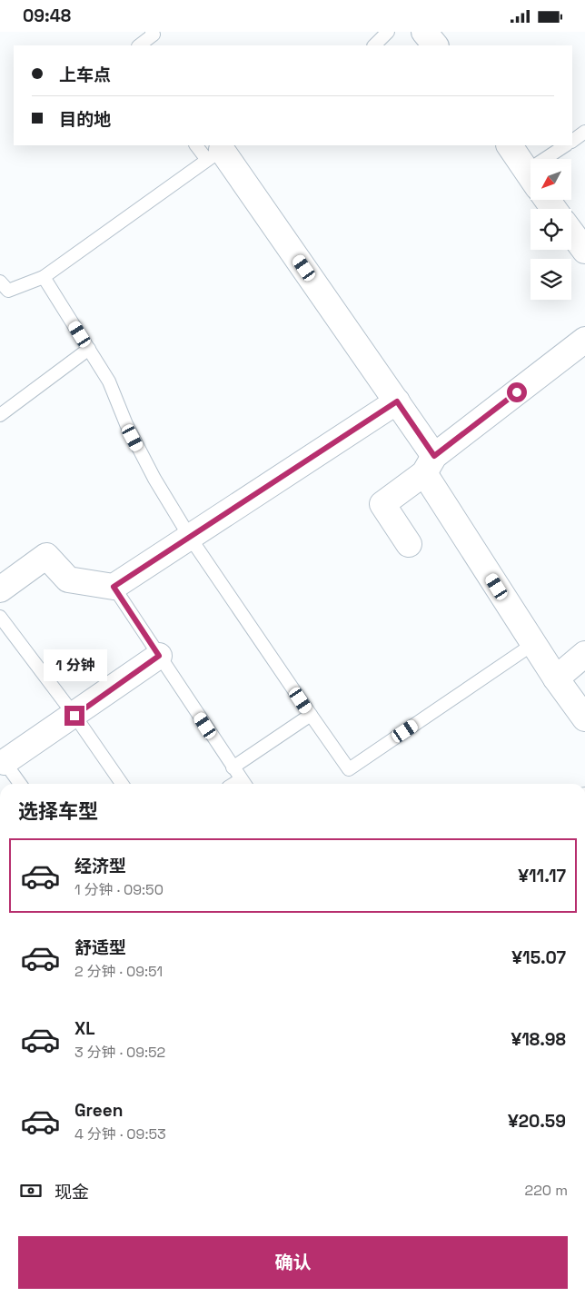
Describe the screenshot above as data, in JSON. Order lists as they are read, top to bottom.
{
  "north": "bottom left",
  "page": {
    "status": "09:48",
    "banner": ["上车点", "目的地"],
    "bubble": "1 分钟",
    "heading": "选择车型",
    "list": [
      {
        "name": "经济型",
        "note": "1 分钟 · 09:50",
        "value": "¥11.17"
      },
      {
        "name": "舒适型",
        "note": "2 分钟 · 09:51",
        "value": "¥15.07"
      },
      {
        "name": "XL",
        "note": "3 分钟 · 09:52",
        "value": "¥18.98"
      },
      {
        "name": "Green",
        "note": "4 分钟 · 09:53",
        "value": "¥20.59"
      }
    ],
    "pay": ["现金", "220 m"],
    "buttons": "确认"
  }
}
